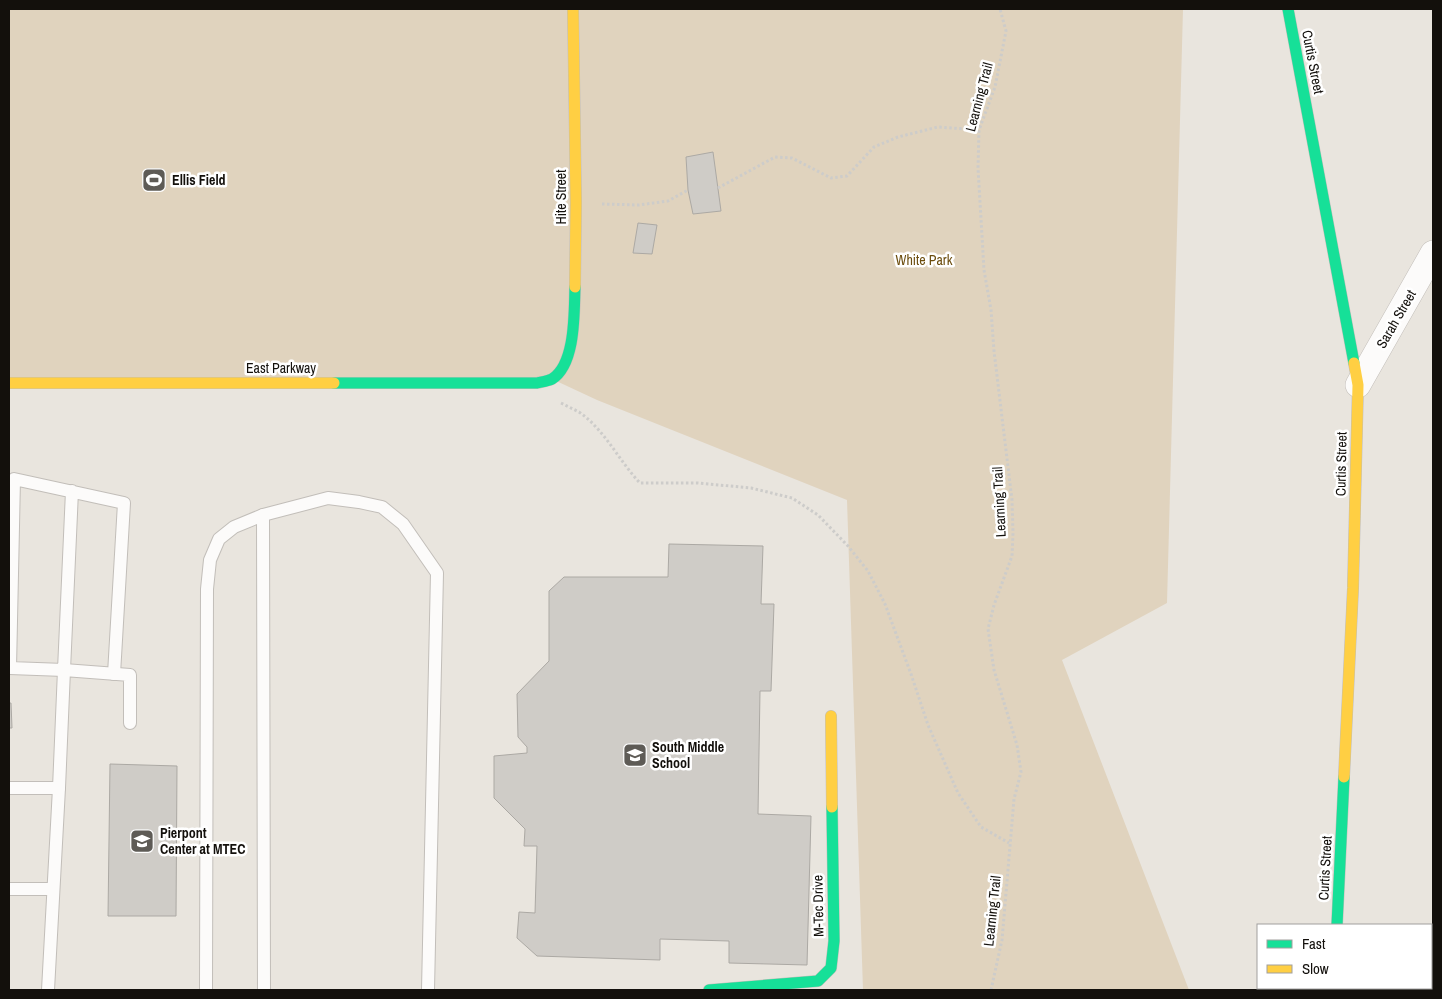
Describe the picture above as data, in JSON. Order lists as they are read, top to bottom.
{
  "streets": {
    "street": [
      "Curtis Street",
      "Hite Street",
      "Sarah Street",
      "East Parkway",
      "M-Tec Drive"
    ],
    "path": ["Learning Trail"]
  },
  "crossings": [
    ["Curtis Street", "Sarah Street"],
    ["Hite Street", "East Parkway"]
  ],
  "parks": ["White Park"],
  "places": {
    "sports": ["Ellis Field"],
    "school or university": ["South Middle School", "Pierpont Center at MTEC"]
  },
  "legend": ["Fast", "Slow"]
}
